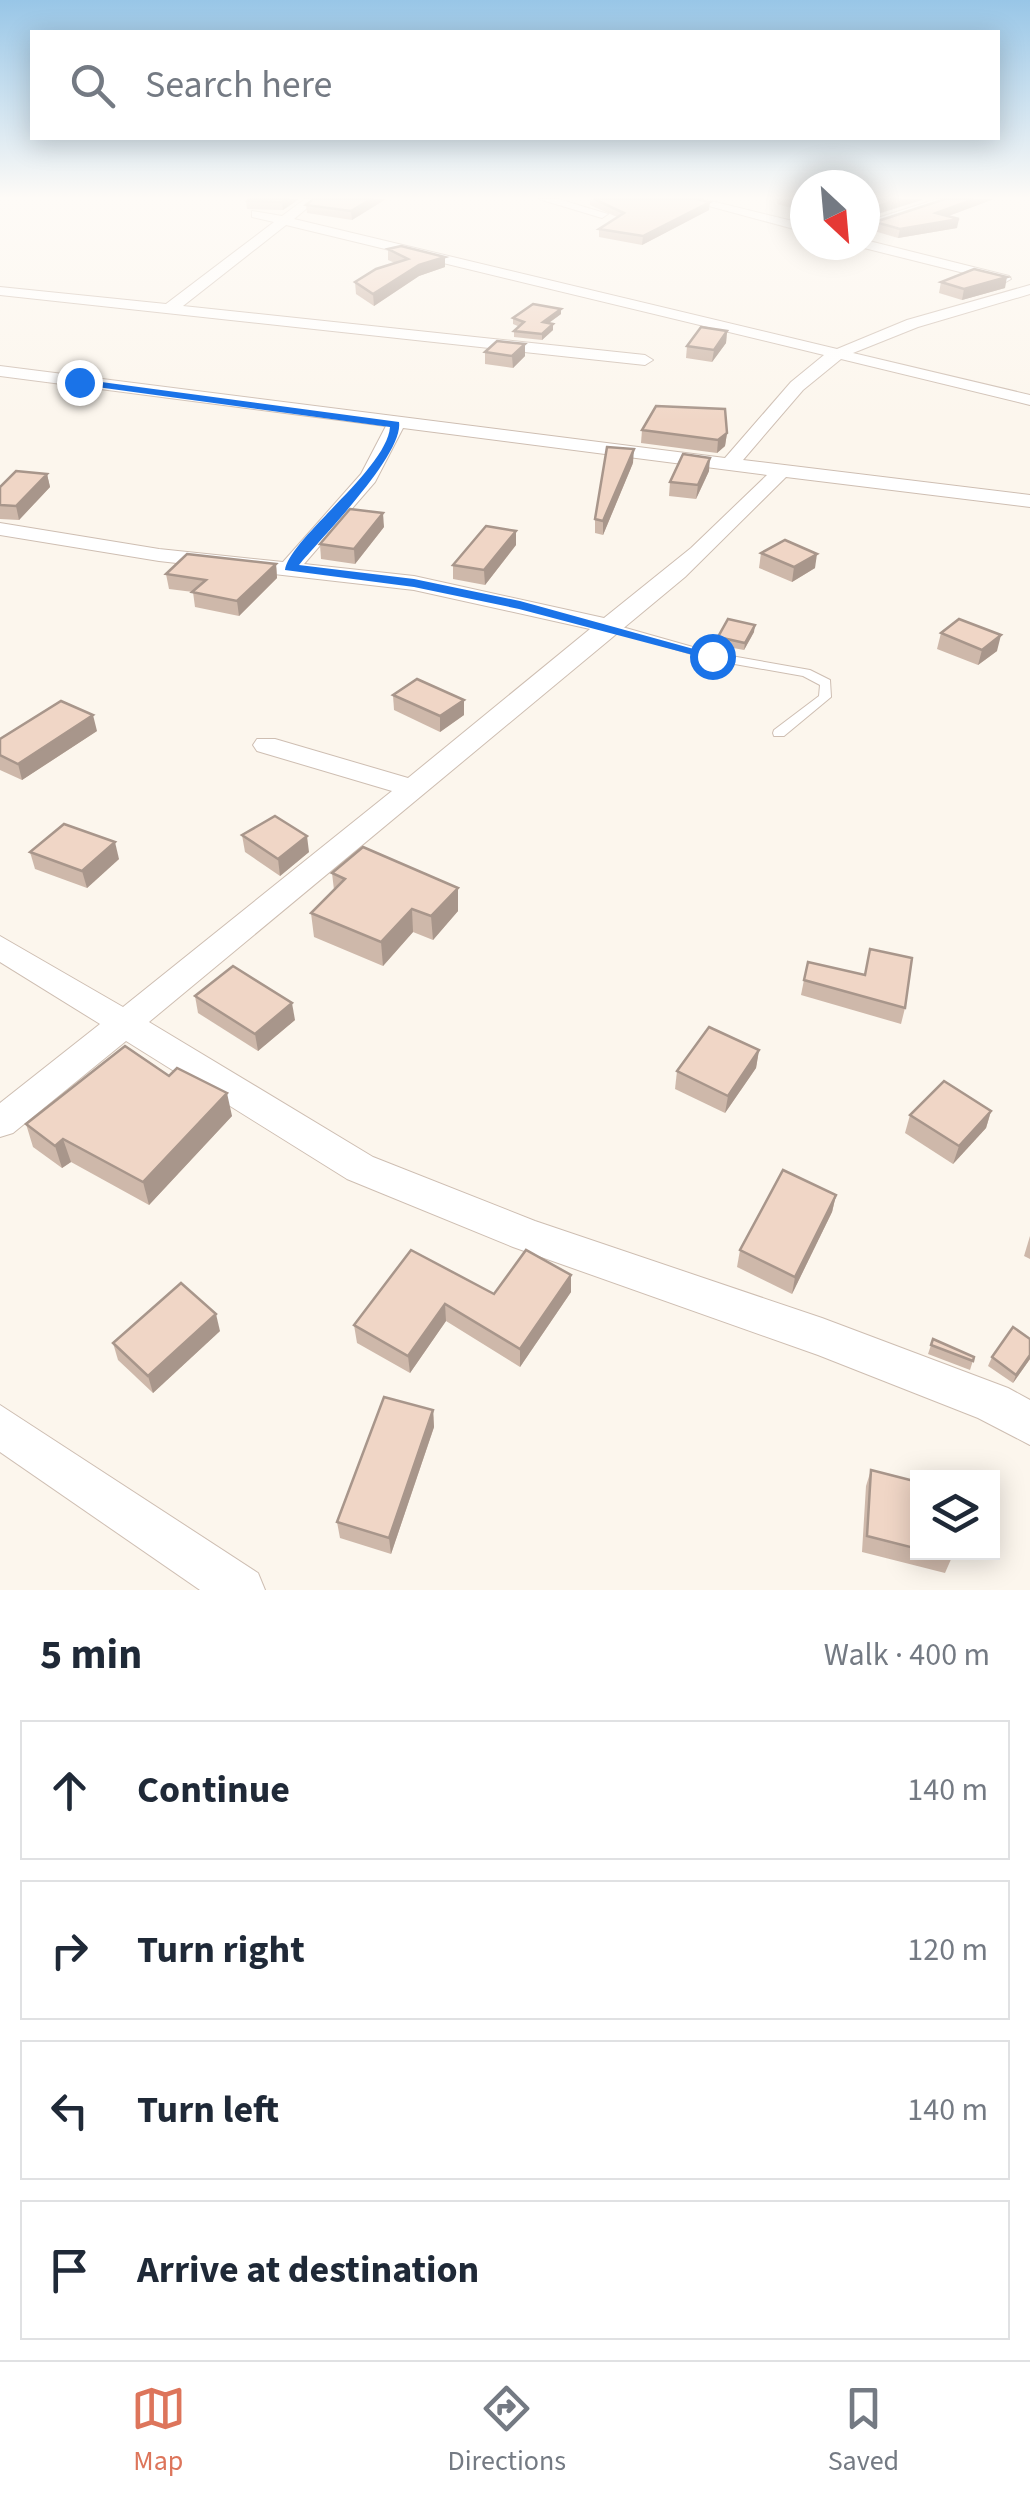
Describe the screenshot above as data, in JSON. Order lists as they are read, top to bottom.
{
  "north": "bottom right",
  "page": {
    "search": "Search here",
    "heading": ["5 min", "Walk · 400 m"],
    "list": [
      ["Continue", "140 m"],
      ["Turn right", "120 m"],
      ["Turn left", "140 m"],
      "Arrive at destination"
    ],
    "nav": ["Map", "Directions", "Saved"]
  }
}
